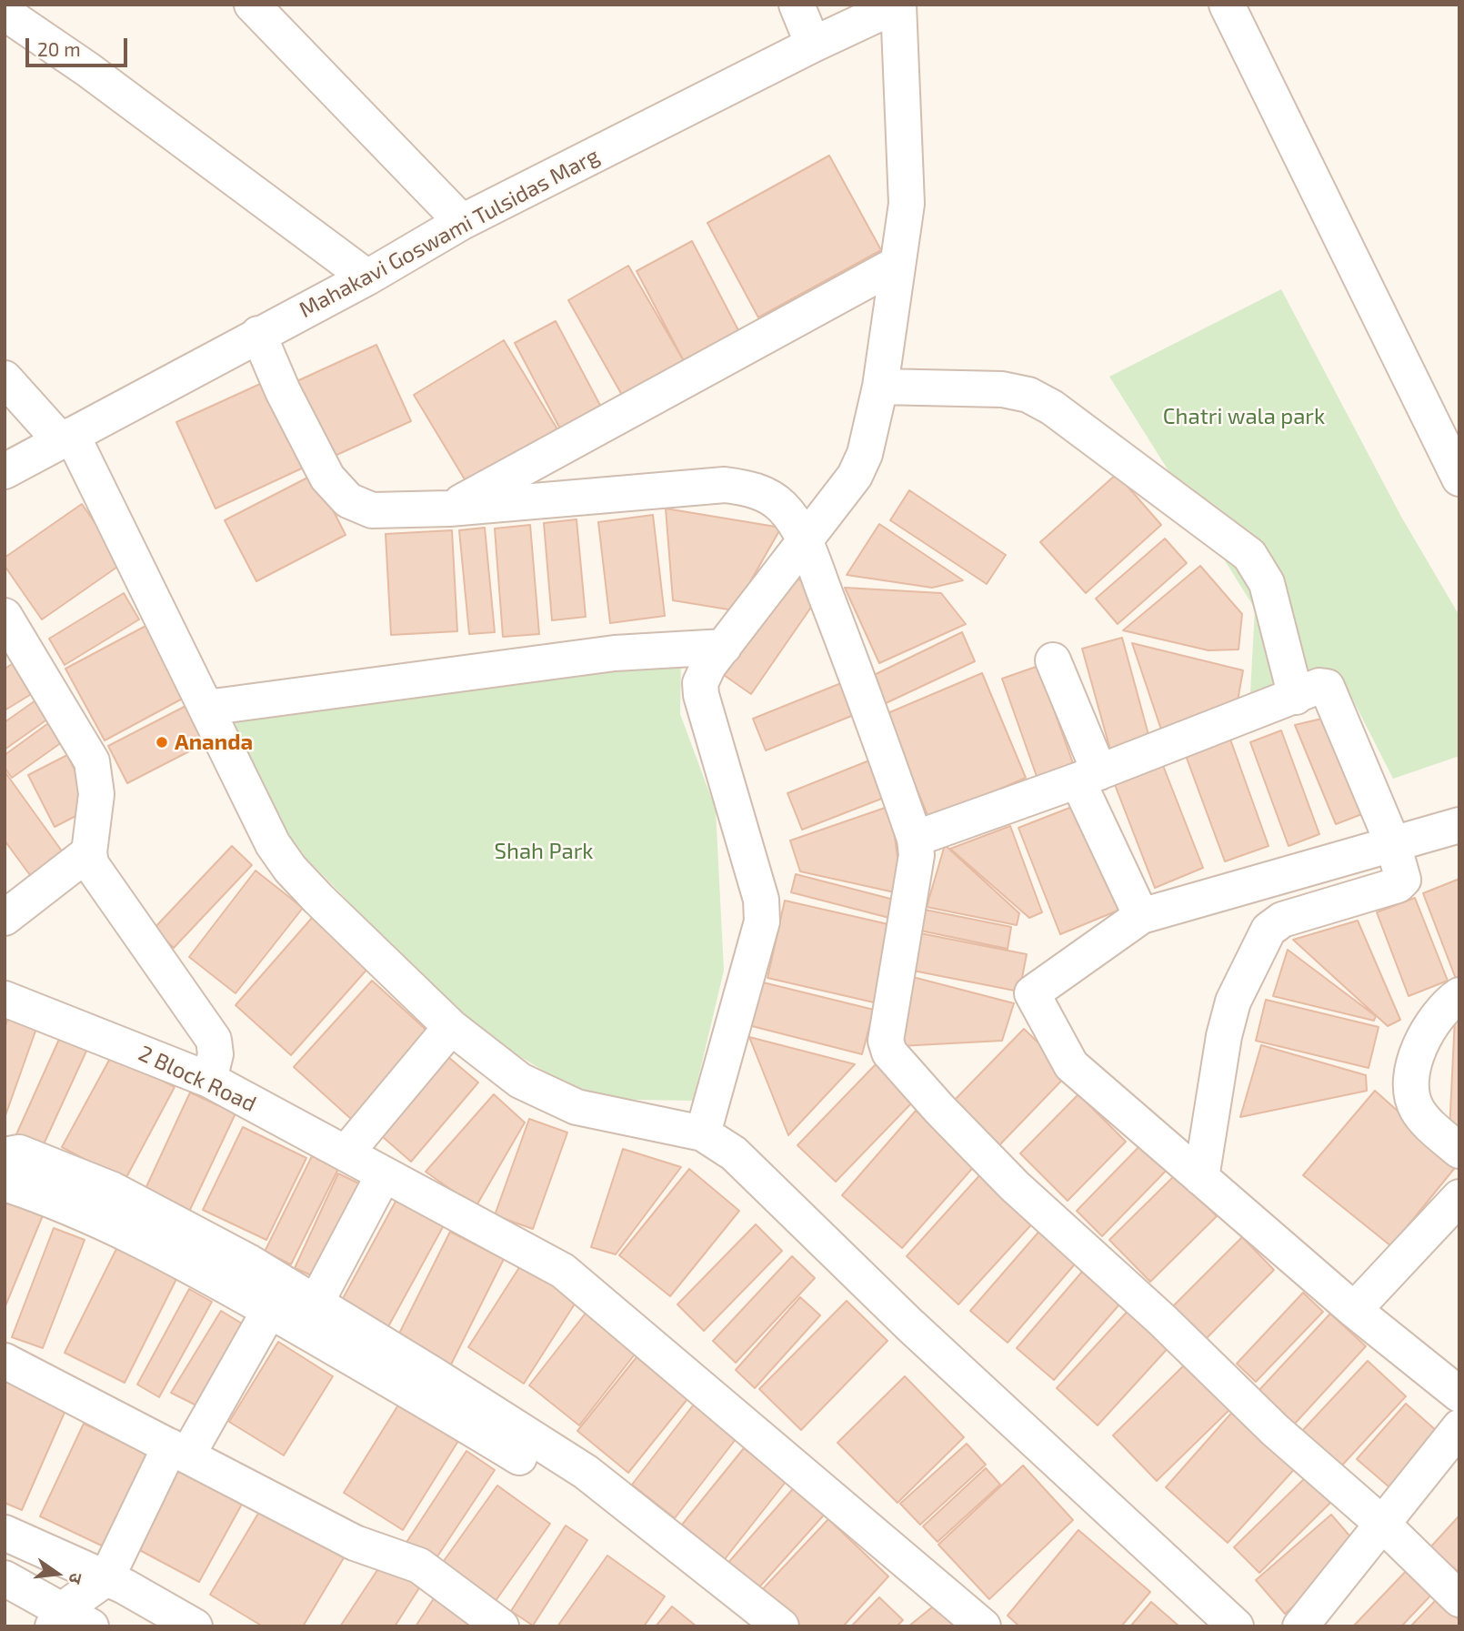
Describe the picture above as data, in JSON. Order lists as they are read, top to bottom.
{
  "streets": {
    "street": ["Mahakavi Goswami Tulsidas Marg", "2 Block Road"]
  },
  "parks": ["Chatri wala park", "Shah Park"],
  "places": ["Ananda"],
  "scale_bar": "20 m",
  "north": "right"
}
